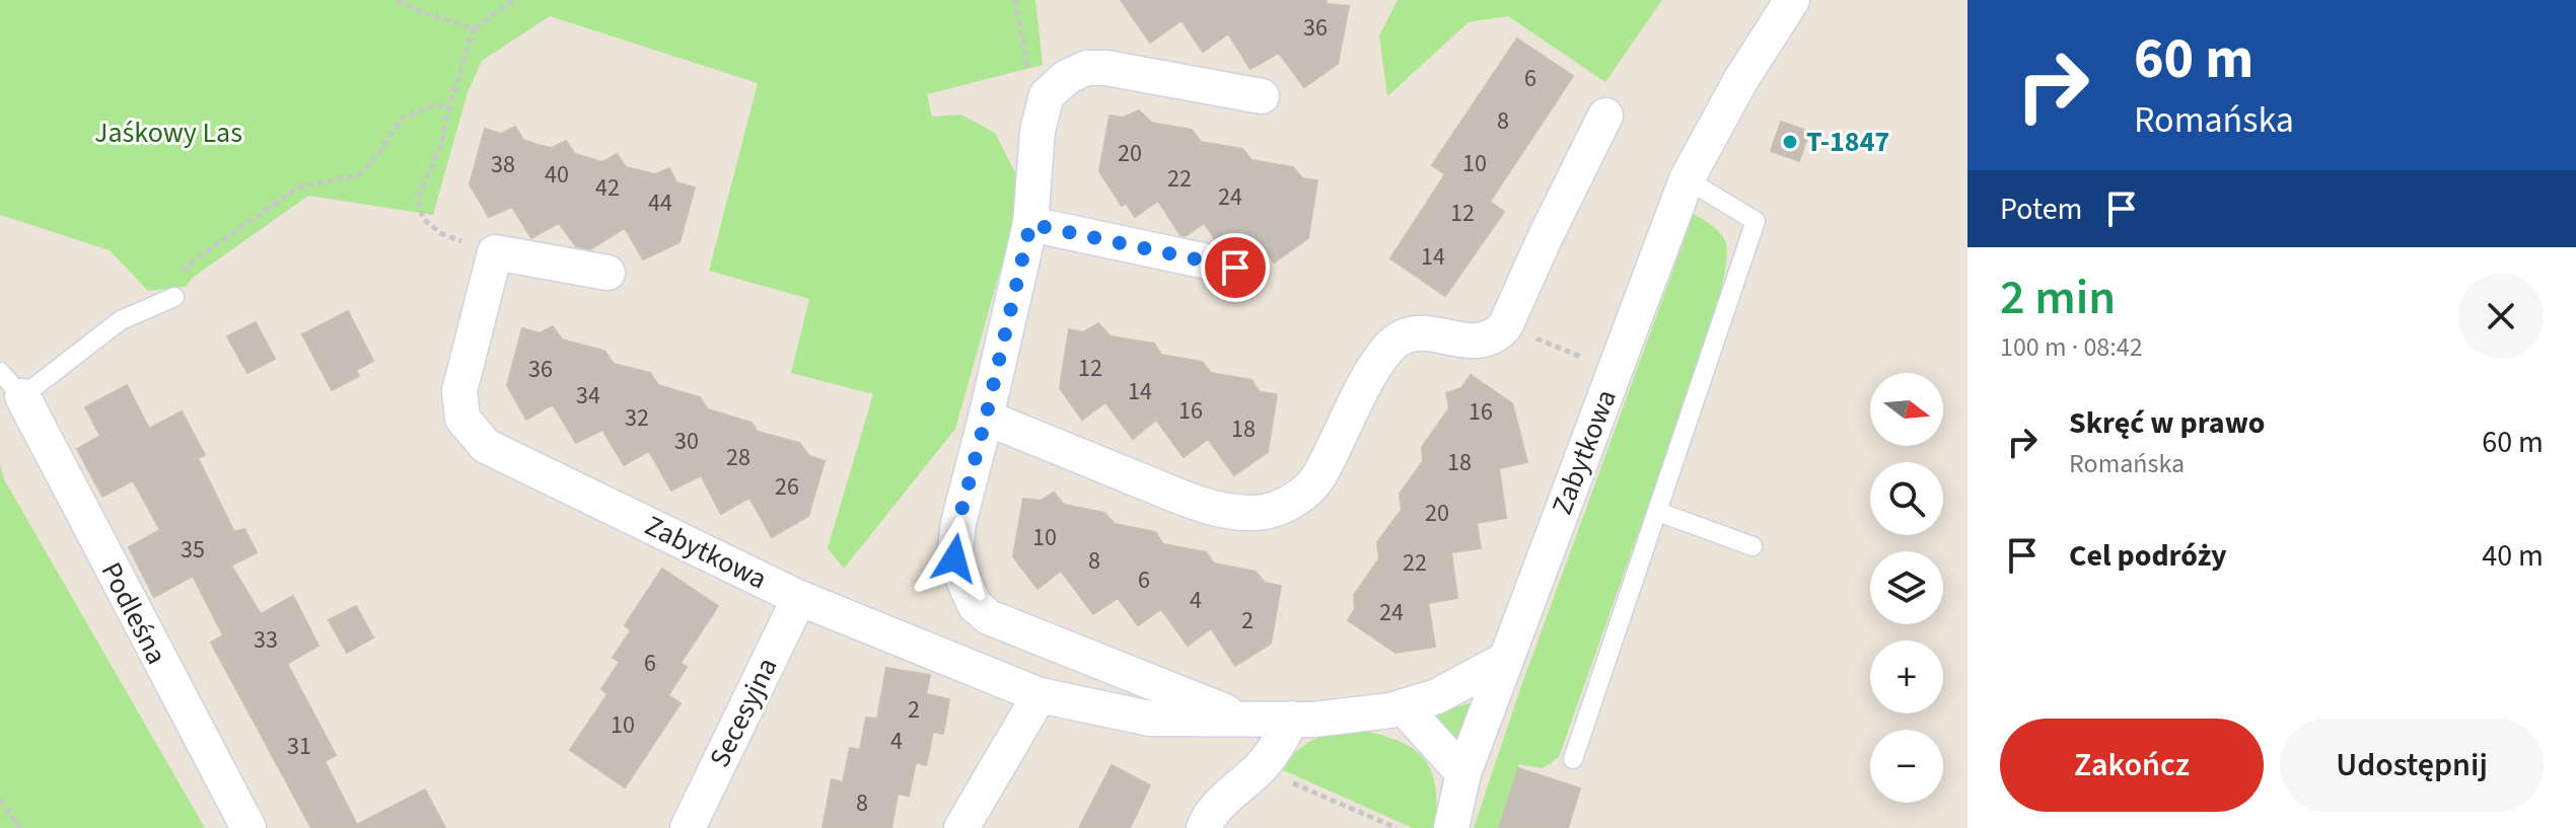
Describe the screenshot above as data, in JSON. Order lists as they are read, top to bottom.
{
  "streets": {
    "street": ["Zabytkowa", "Podleśna", "Secesyjna"]
  },
  "crossings": [
    ["Zabytkowa", "Secesyjna"]
  ],
  "parks": ["Jaśkowy Las"],
  "places": ["T-1847"],
  "house_numbers": [
    "36",
    "6",
    "8",
    "20",
    "10",
    "38",
    "40",
    "22",
    "42",
    "24",
    "44",
    "12",
    "14",
    "12",
    "36",
    "14",
    "34",
    "16",
    "16",
    "32",
    "18",
    "30",
    "28",
    "18",
    "26",
    "20",
    "10",
    "35",
    "8",
    "22",
    "6",
    "4",
    "24",
    "2",
    "33",
    "6",
    "2",
    "10",
    "4",
    "31",
    "8"
  ],
  "north": "right",
  "page": {
    "turn": ["60 m", "Romańska"],
    "then": "Potem",
    "heading": ["2 min", "100 m · 08:42"],
    "map_buttons": ["+", "−"],
    "list": [
      {
        "name": "Skręć w prawo",
        "note": "Romańska",
        "value": "60 m"
      },
      {
        "name": "Cel podróży",
        "value": "40 m"
      }
    ],
    "buttons": ["Zakończ", "Udostępnij"]
  }
}
